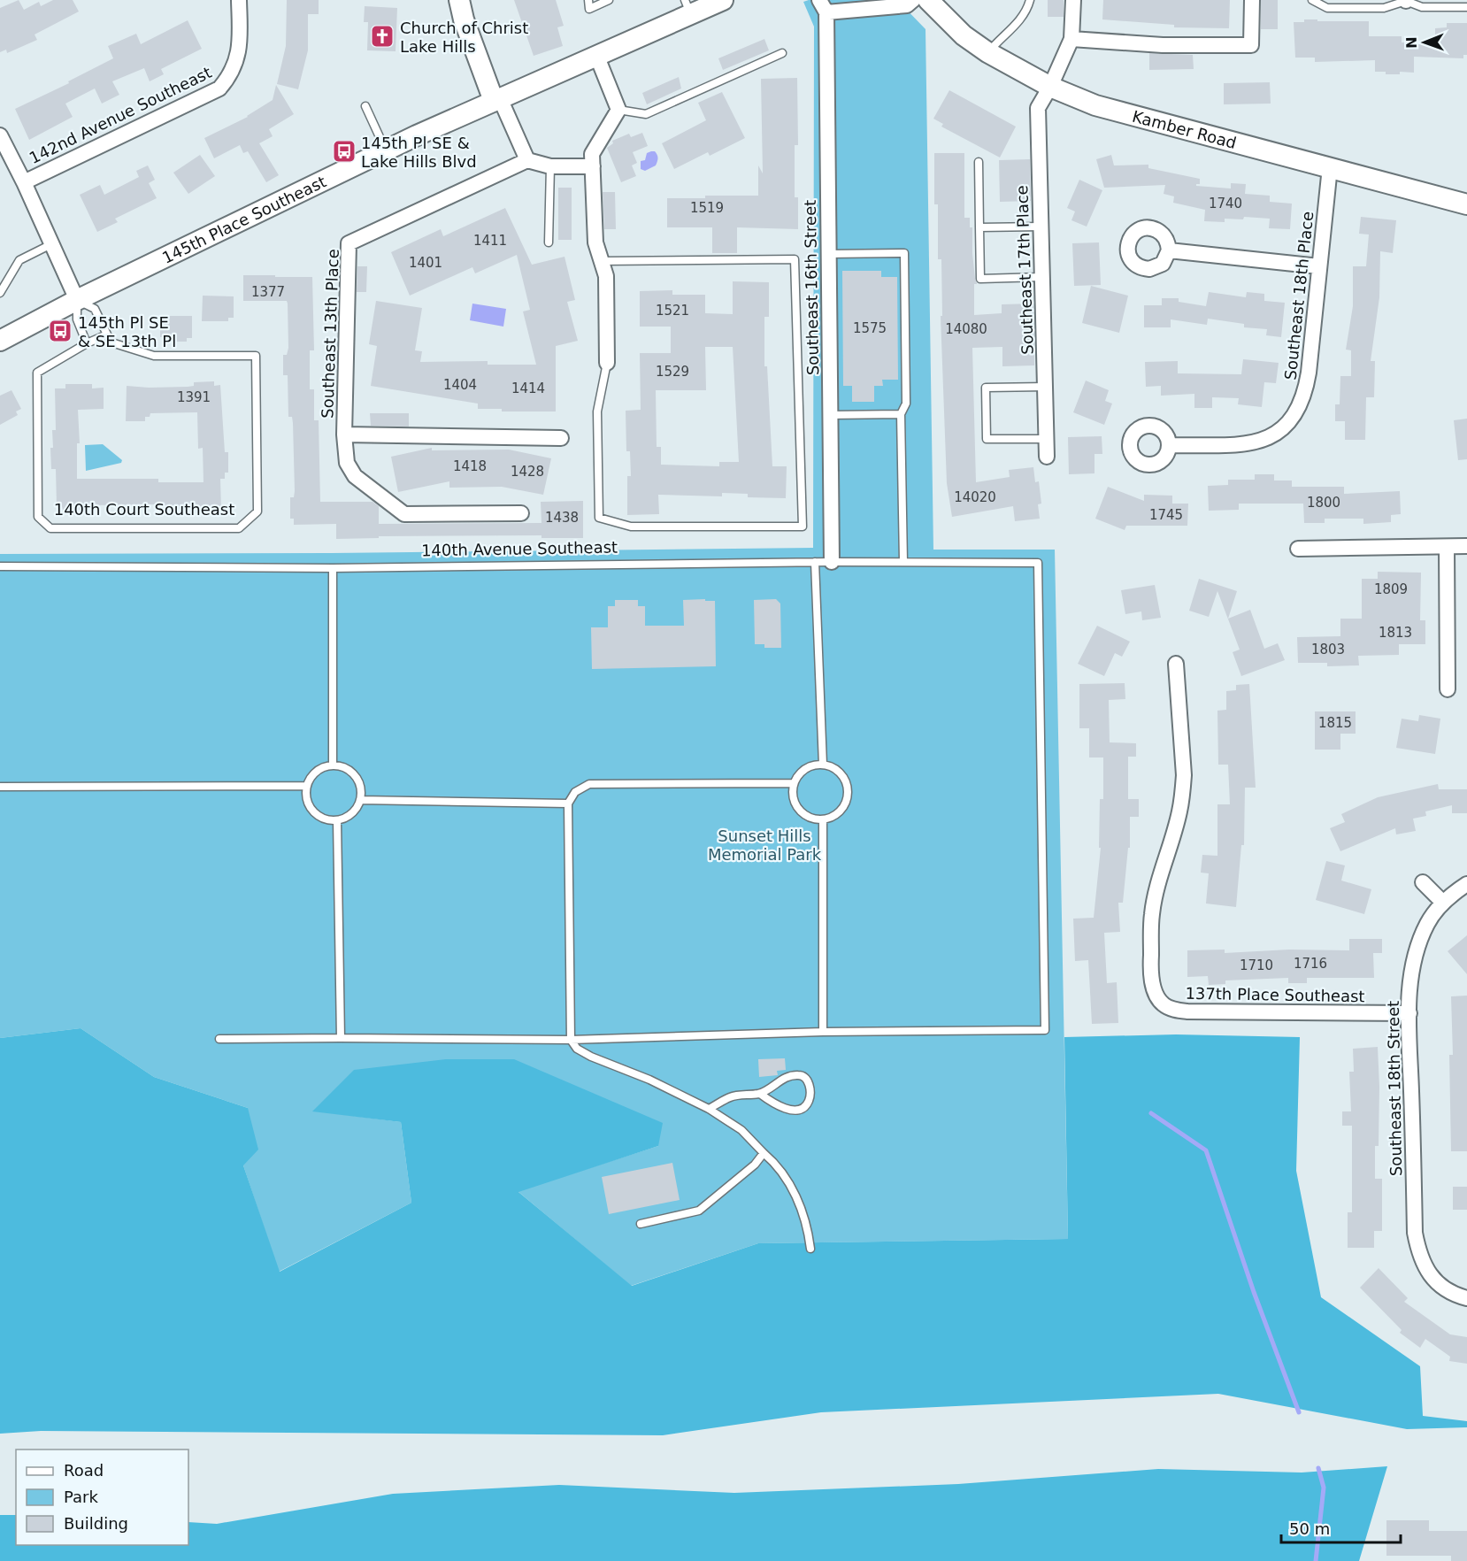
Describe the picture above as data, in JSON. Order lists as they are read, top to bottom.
{
  "streets": {
    "street": [
      "142nd Avenue Southeast",
      "Kamber Road",
      "145th Place Southeast",
      "Southeast 17th Place",
      "Southeast 16th Street",
      "Southeast 18th Place",
      "Southeast 13th Place",
      "137th Place Southeast",
      "Southeast 18th Street"
    ],
    "lane": ["140th Court Southeast", "140th Avenue Southeast"]
  },
  "crossings": [
    ["Kamber Road", "Southeast 17th Place"],
    ["Kamber Road", "Southeast 18th Place"],
    ["Southeast 16th Street", "140th Avenue Southeast"],
    ["137th Place Southeast", "Southeast 18th Street"]
  ],
  "parks": ["Sunset Hills Memorial Park"],
  "places": {
    "church": ["Church of Christ Lake Hills"],
    "bus stop": ["145th Pl SE & Lake Hills Blvd", "145th Pl SE & SE 13th Pl"]
  },
  "house_numbers": [
    "1740",
    "1519",
    "1411",
    "1401",
    "1377",
    "1521",
    "1575",
    "14080",
    "1529",
    "1404",
    "1414",
    "1391",
    "1418",
    "1428",
    "14020",
    "1800",
    "1745",
    "1438",
    "1809",
    "1813",
    "1803",
    "1815",
    "1716",
    "1710"
  ],
  "legend": ["Road", "Park", "Building"],
  "scale_bar": "50 m",
  "north": "left"
}
